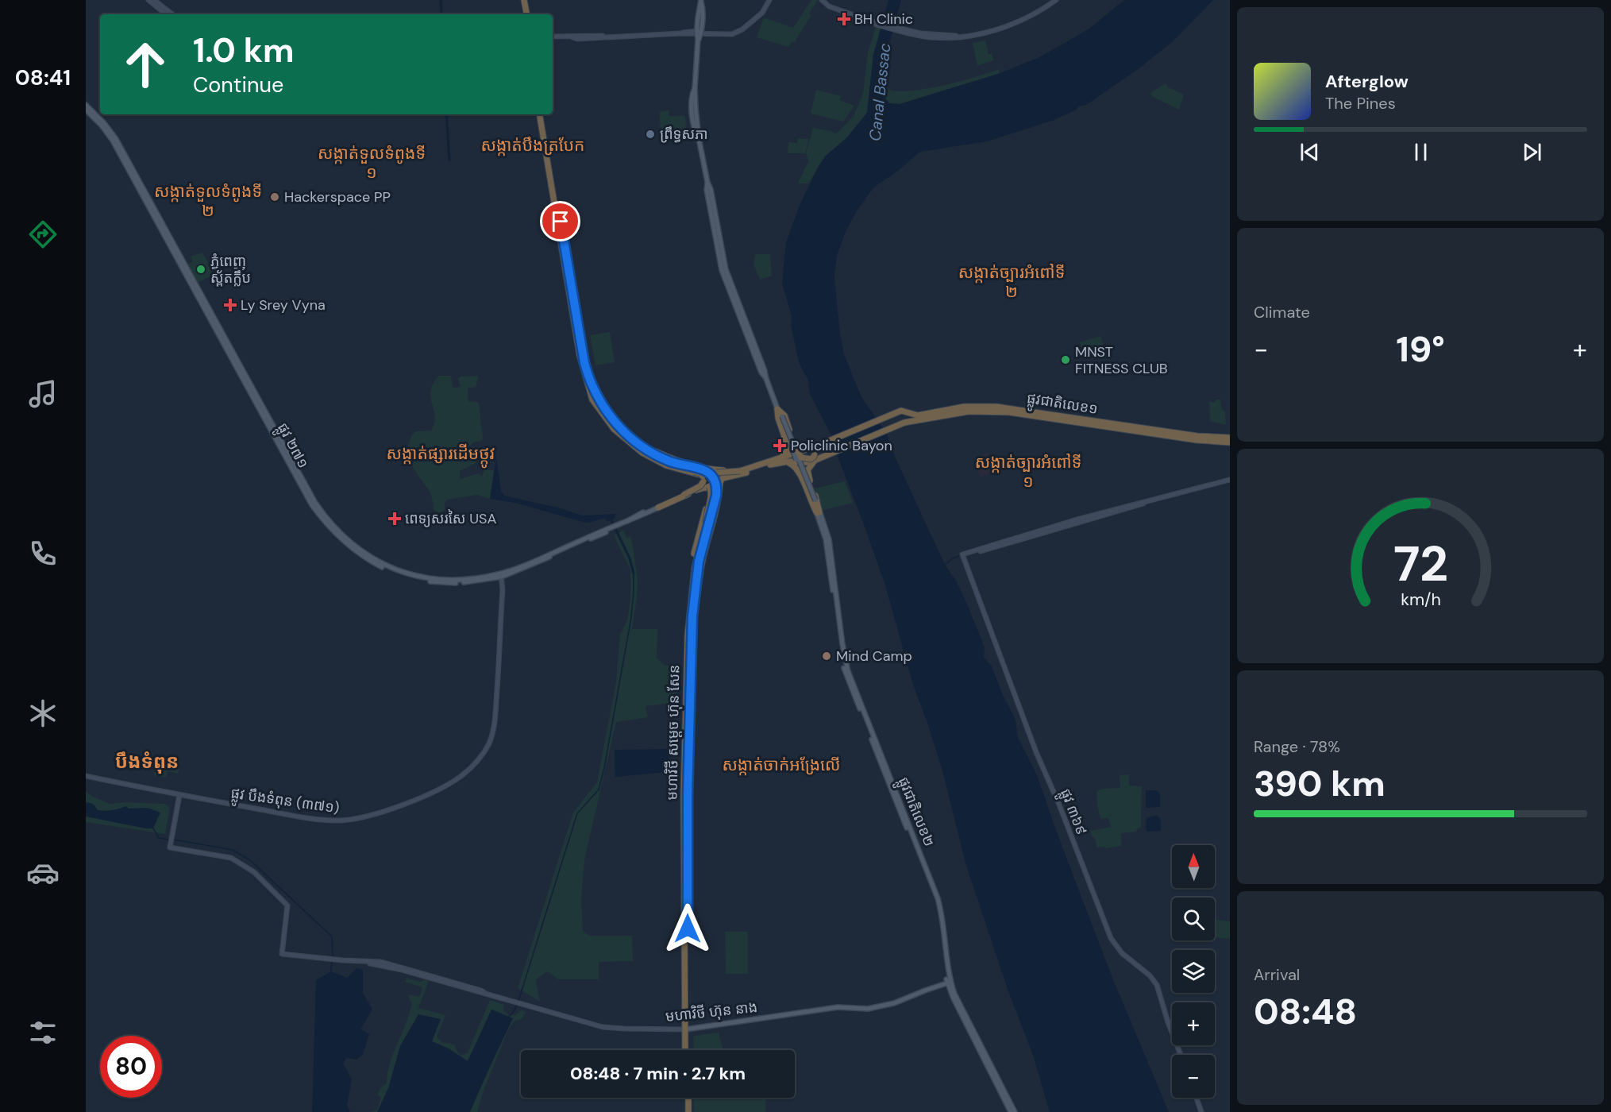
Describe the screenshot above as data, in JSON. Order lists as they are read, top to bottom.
{
  "streets": {
    "highway": ["ផ្លូវជាតិលេខ១", "មហាវិថី សម្តេច ហ៊ុន សែន"],
    "main road": [
      "ផ្លូវ ២៧១",
      "ផ្លូវ បឹងទំពុន (៣៧១)",
      "ផ្លូវជាតិលេខ២",
      "ផ្លូវ ៣៦៩",
      "មហាវិថី ហ៊ុន នាង"
    ]
  },
  "crossings": [
    ["ផ្លូវ ២៧១", "ផ្លូវ បឹងទំពុន (៣៧១)"],
    ["មហាវិថី សម្តេច ហ៊ុន សែន", "មហាវិថី ហ៊ុន នាង"],
    ["ផ្លូវ បឹងទំពុន (៣៧១)", "មហាវិថី ហ៊ុន នាង"],
    ["ផ្លូវជាតិលេខ២", "មហាវិថី ហ៊ុន នាង"]
  ],
  "districts": [
    "សង្កាត់បឹងត្របែក",
    "សង្កាត់ទួលទំពូងទី ១",
    "សង្កាត់ទួលទំពូងទី ២",
    "សង្កាត់ច្បារអំពៅទី ២",
    "សង្កាត់ផ្សារដើមថ្កូវ",
    "សង្កាត់ច្បារអំពៅទី ១",
    "បឹងទំពុន",
    "សង្កាត់ចាក់អង្រែលើ"
  ],
  "water": ["Canal Bassac"],
  "places": {
    "health": [
      "BH Clinic",
      "Ly Srey Vyna",
      "Policlinic Bayon",
      "ពេទ្យសរសៃ USA"
    ],
    "other": [
      "ព្រឹទ្ធសភា",
      "Hackerspace PP",
      "ភ្នំពេញ ស្ព័តក្លឹប",
      "MNST FITNESS CLUB",
      "Mind Camp"
    ]
  },
  "north": "top",
  "page": {
    "tabs": "08:41",
    "turn": ["1.0 km", "Continue"],
    "song": ["Afterglow", "The Pines"],
    "tile": [
      "Climate",
      ["Range · 78%", "390 km"],
      ["Arrival", "08:48"]
    ],
    "heat": ["−", "19°", "+"],
    "map_buttons": ["+", "−"],
    "limit": "80",
    "trip": "08:48 · 7 min · 2.7 km",
    "gauge": ["72", "km/h"]
  }
}
